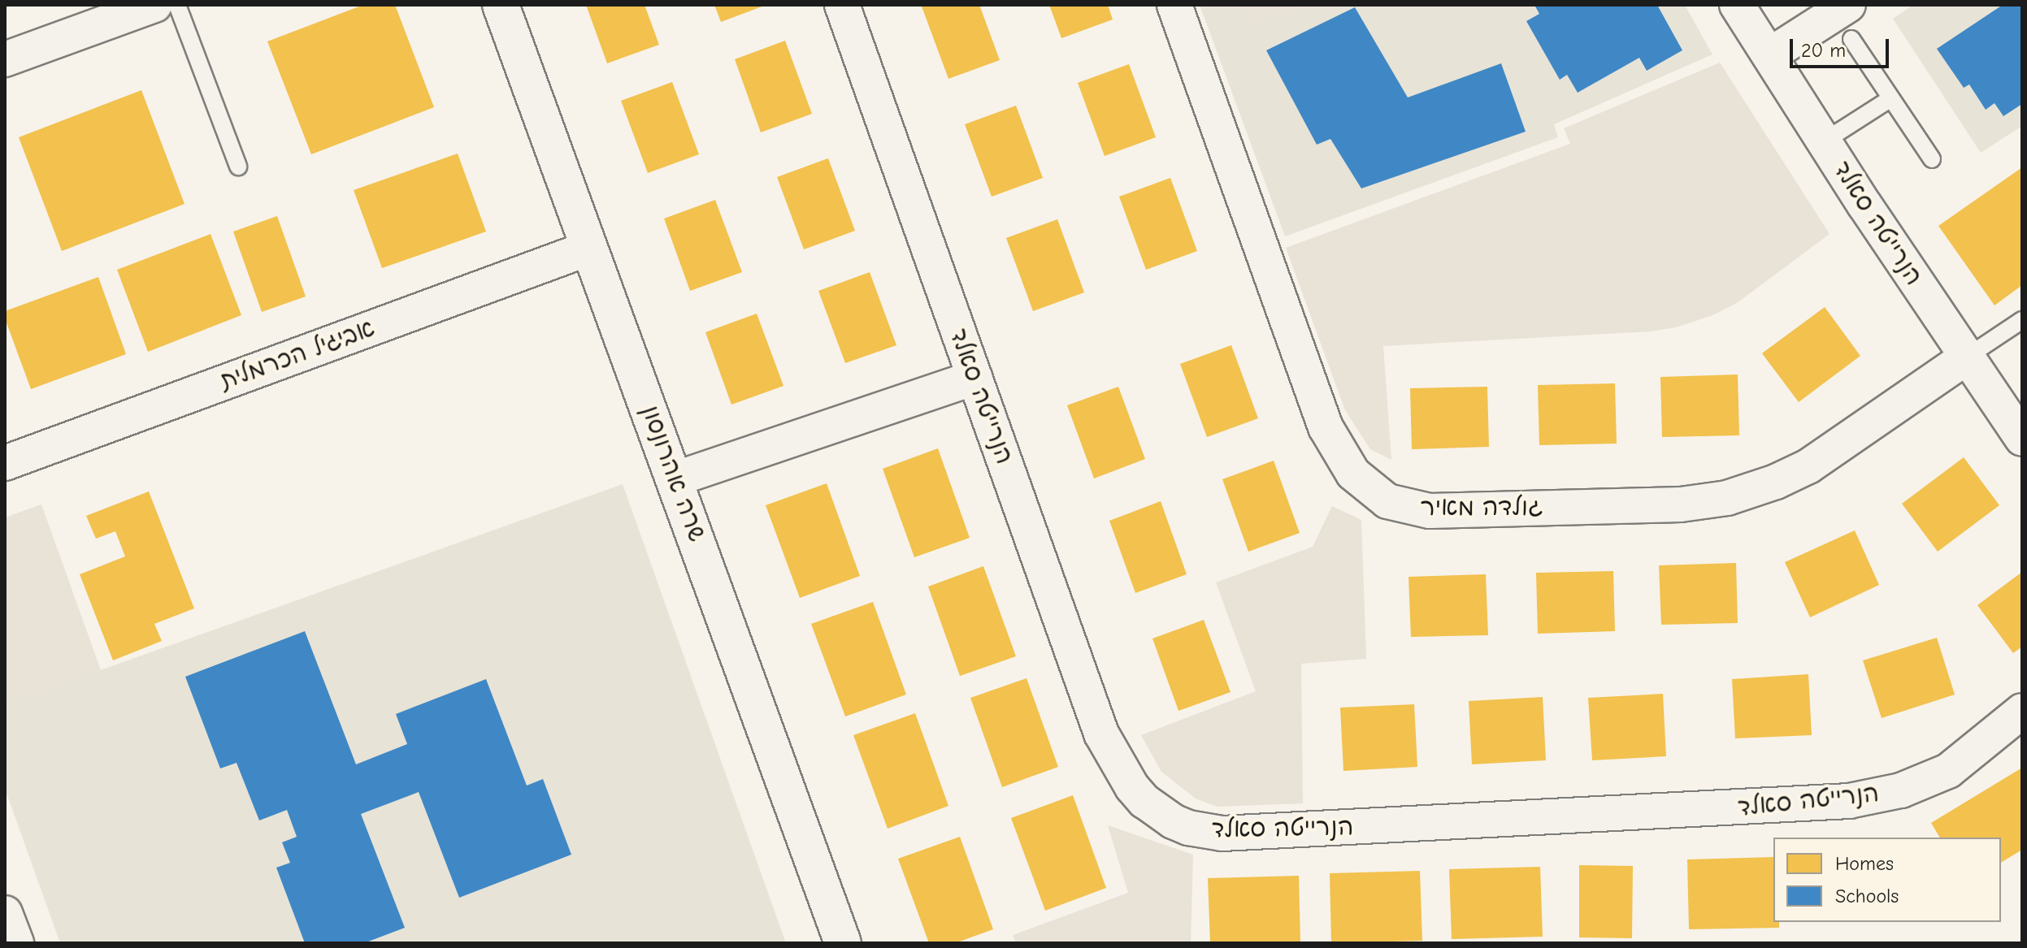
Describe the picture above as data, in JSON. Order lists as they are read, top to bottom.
{
  "streets": {
    "street": [
      "הנרייטה סאלד",
      "אביגיל הכרמלית",
      "שרה אהרונסון",
      "גולדה מאיר"
    ]
  },
  "crossings": [
    ["הנרייטה סאלד", "גולדה מאיר"],
    ["אביגיל הכרמלית", "שרה אהרונסון"]
  ],
  "legend": ["Homes", "Schools"],
  "scale_bar": "20 m"
}
